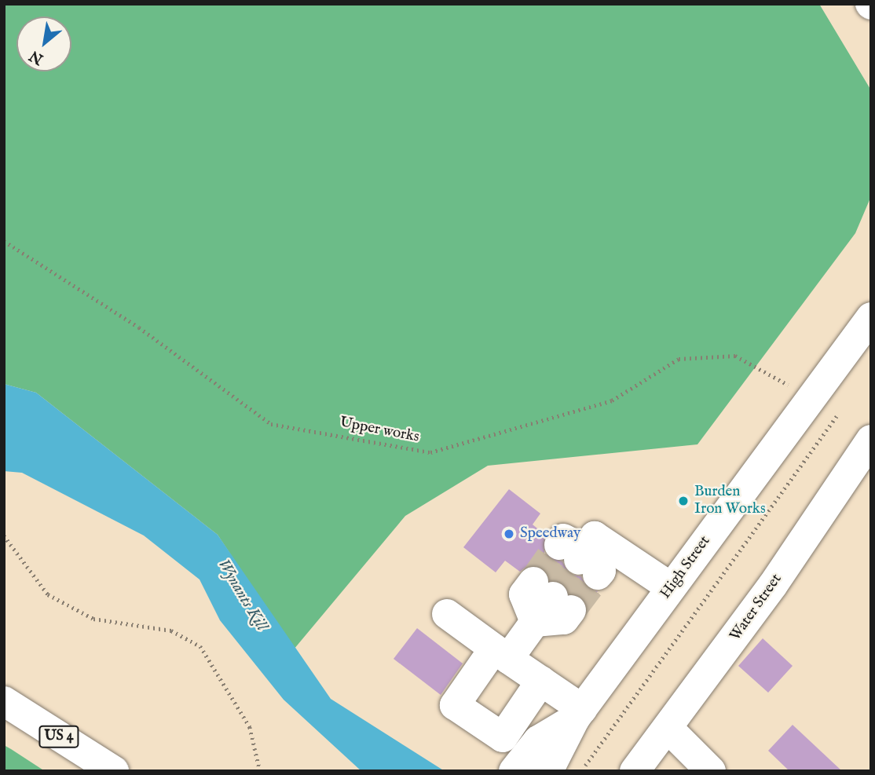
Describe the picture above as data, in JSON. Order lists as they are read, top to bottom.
{
  "streets": {
    "main road": ["High Street", "Water Street", "US 4"],
    "path": ["Upper works"]
  },
  "crossings": [
    ["Upper works", "High Street"]
  ],
  "water": ["Wynants Kill"],
  "places": ["Burden Iron Works", "Speedway"],
  "north": "bottom left"
}
